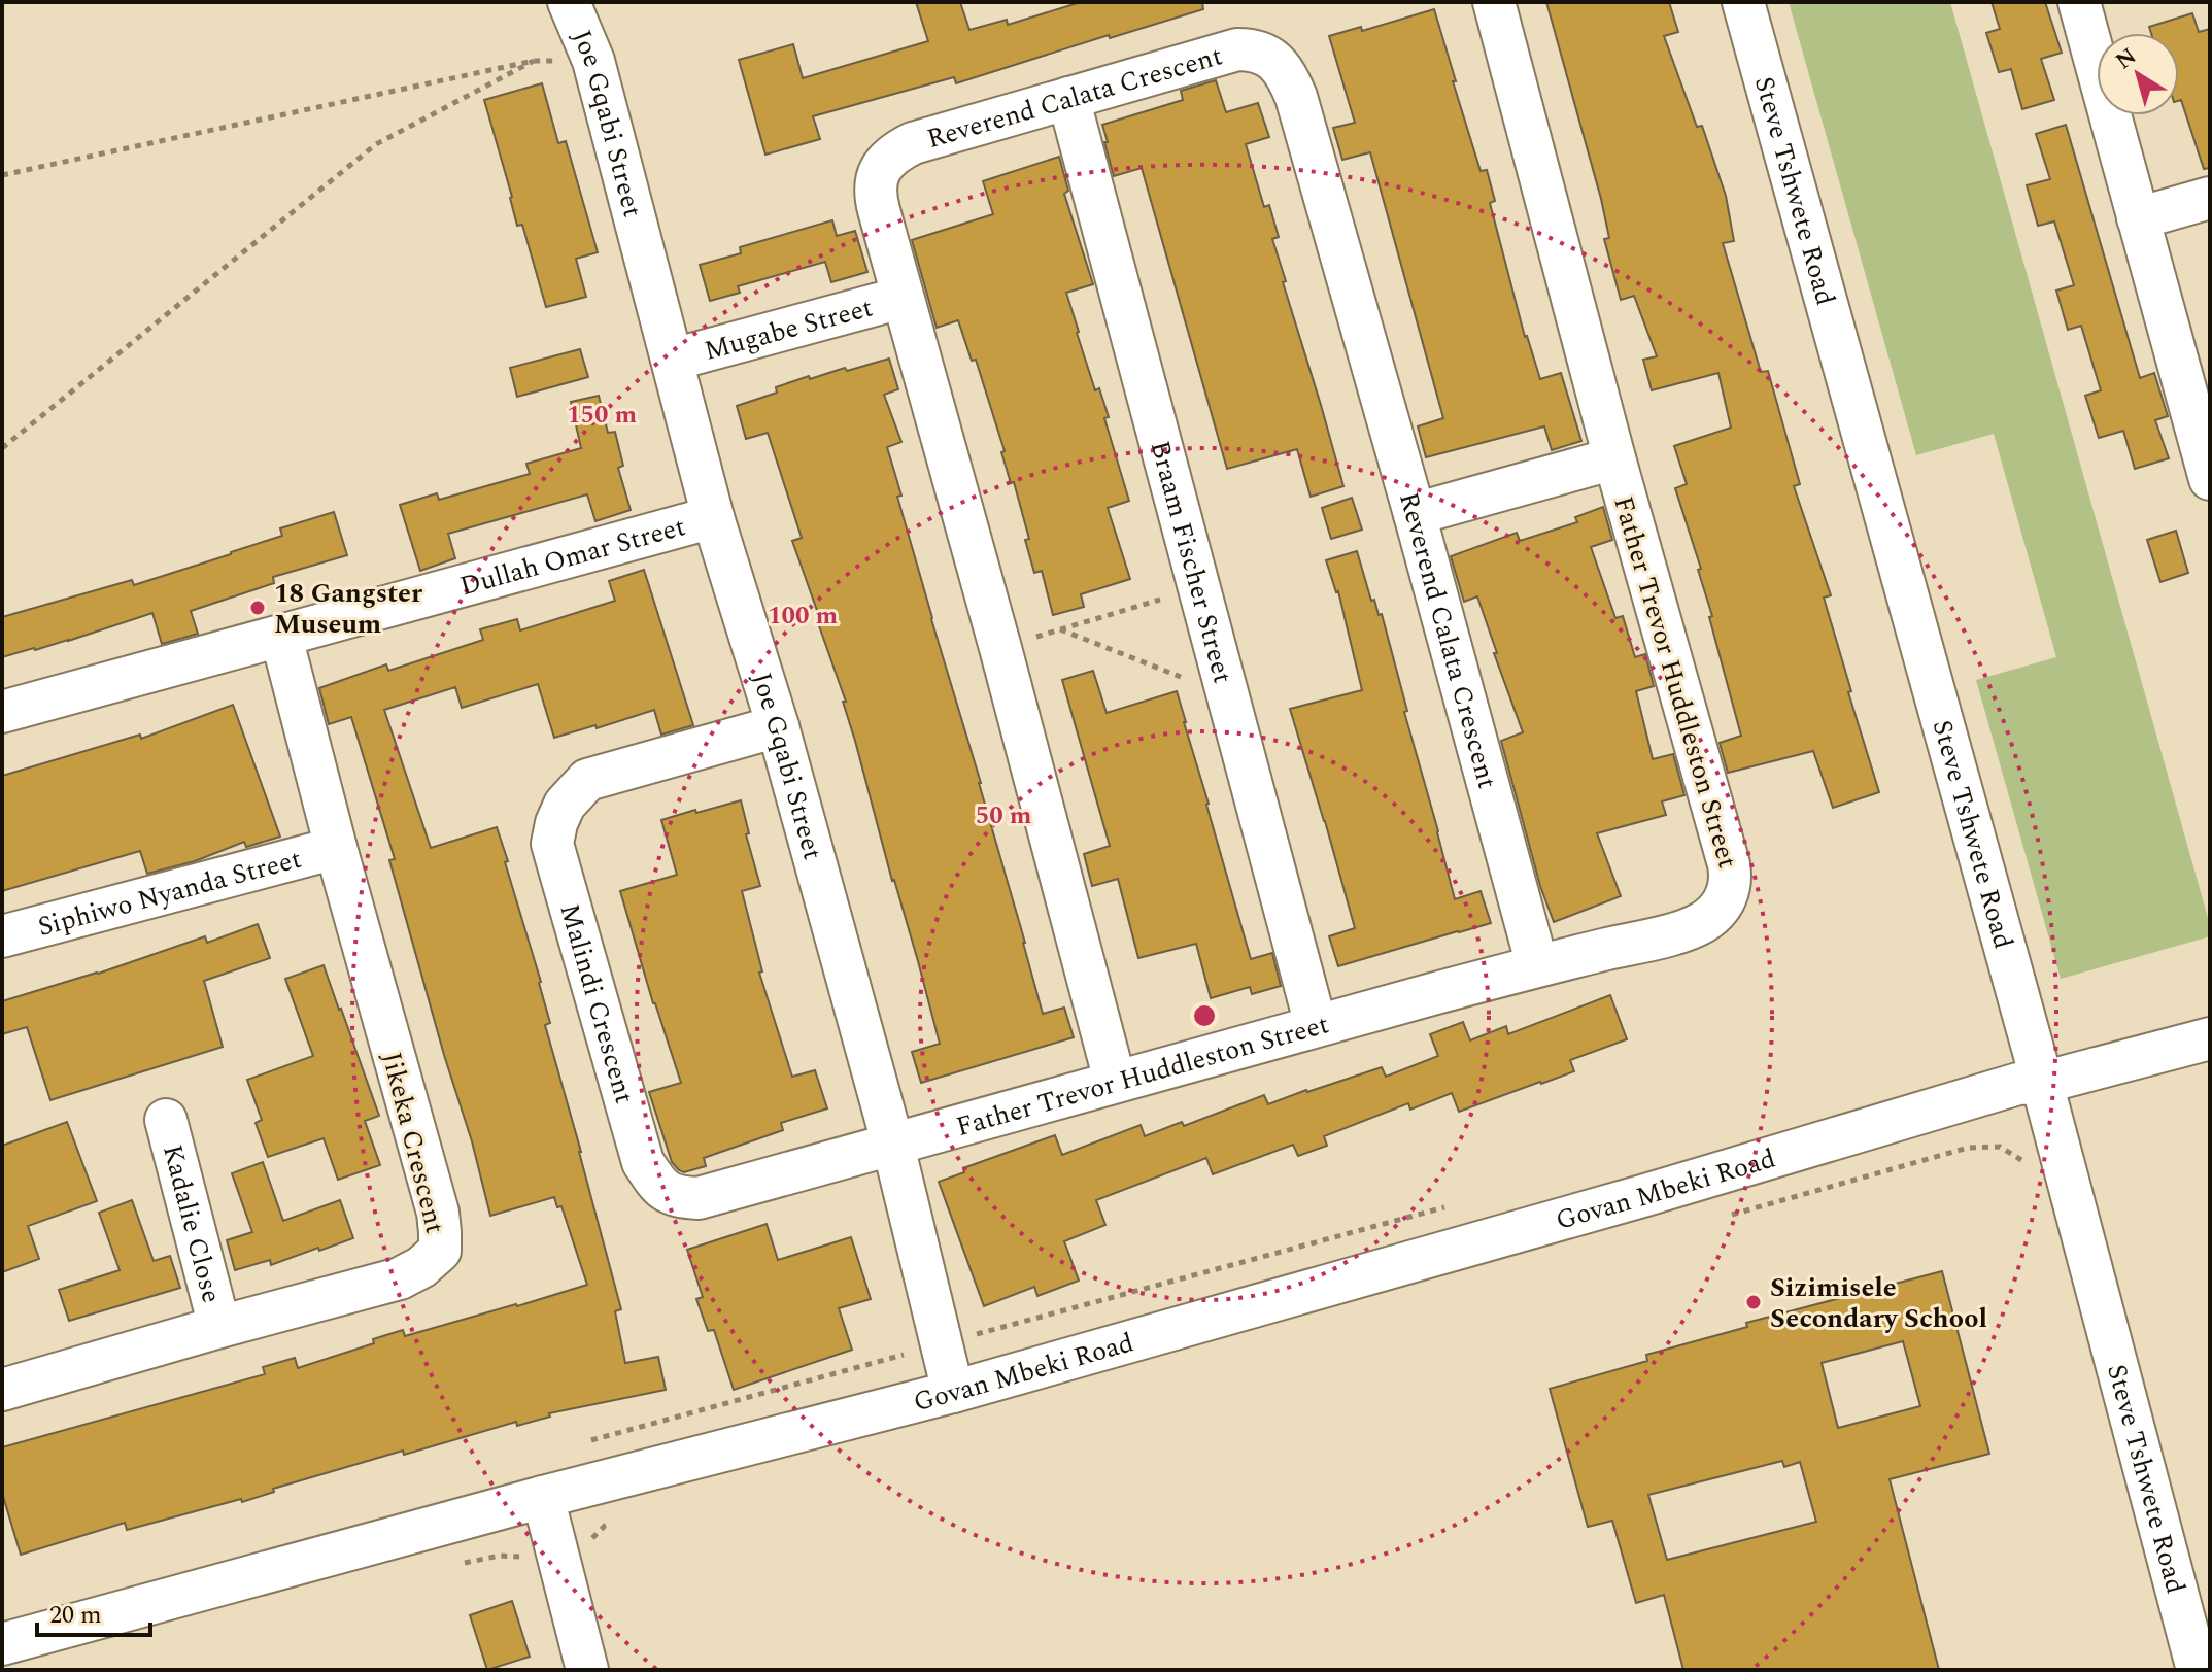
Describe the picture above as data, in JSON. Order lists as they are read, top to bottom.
{
  "streets": {
    "street": [
      "Reverend Calata Crescent",
      "Joe Gqabi Street",
      "Steve Tshwete Road",
      "Mugabe Street",
      "Dullah Omar Street",
      "Braam Fischer Street",
      "Father Trevor Huddleston Street",
      "Siphiwo Nyanda Street",
      "Malindi Crescent",
      "Jikeka Crescent",
      "Govan Mbeki Road",
      "Kadalie Close"
    ]
  },
  "crossings": [
    ["Reverend Calata Crescent", "Mugabe Street"],
    ["Reverend Calata Crescent", "Braam Fischer Street"],
    ["Reverend Calata Crescent", "Father Trevor Huddleston Street"],
    ["Joe Gqabi Street", "Mugabe Street"],
    ["Joe Gqabi Street", "Dullah Omar Street"],
    ["Joe Gqabi Street", "Father Trevor Huddleston Street"],
    ["Joe Gqabi Street", "Malindi Crescent"],
    ["Joe Gqabi Street", "Govan Mbeki Road"],
    ["Steve Tshwete Road", "Govan Mbeki Road"],
    ["Dullah Omar Street", "Jikeka Crescent"],
    ["Braam Fischer Street", "Father Trevor Huddleston Street"],
    ["Father Trevor Huddleston Street", "Malindi Crescent"],
    ["Siphiwo Nyanda Street", "Jikeka Crescent"],
    ["Jikeka Crescent", "Kadalie Close"]
  ],
  "places": ["18 Gangster Museum", "Sizimisele Secondary School"],
  "scale_bar": "20 m",
  "north": "top left",
  "rings": ["150 m", "100 m", "50 m"]
}
